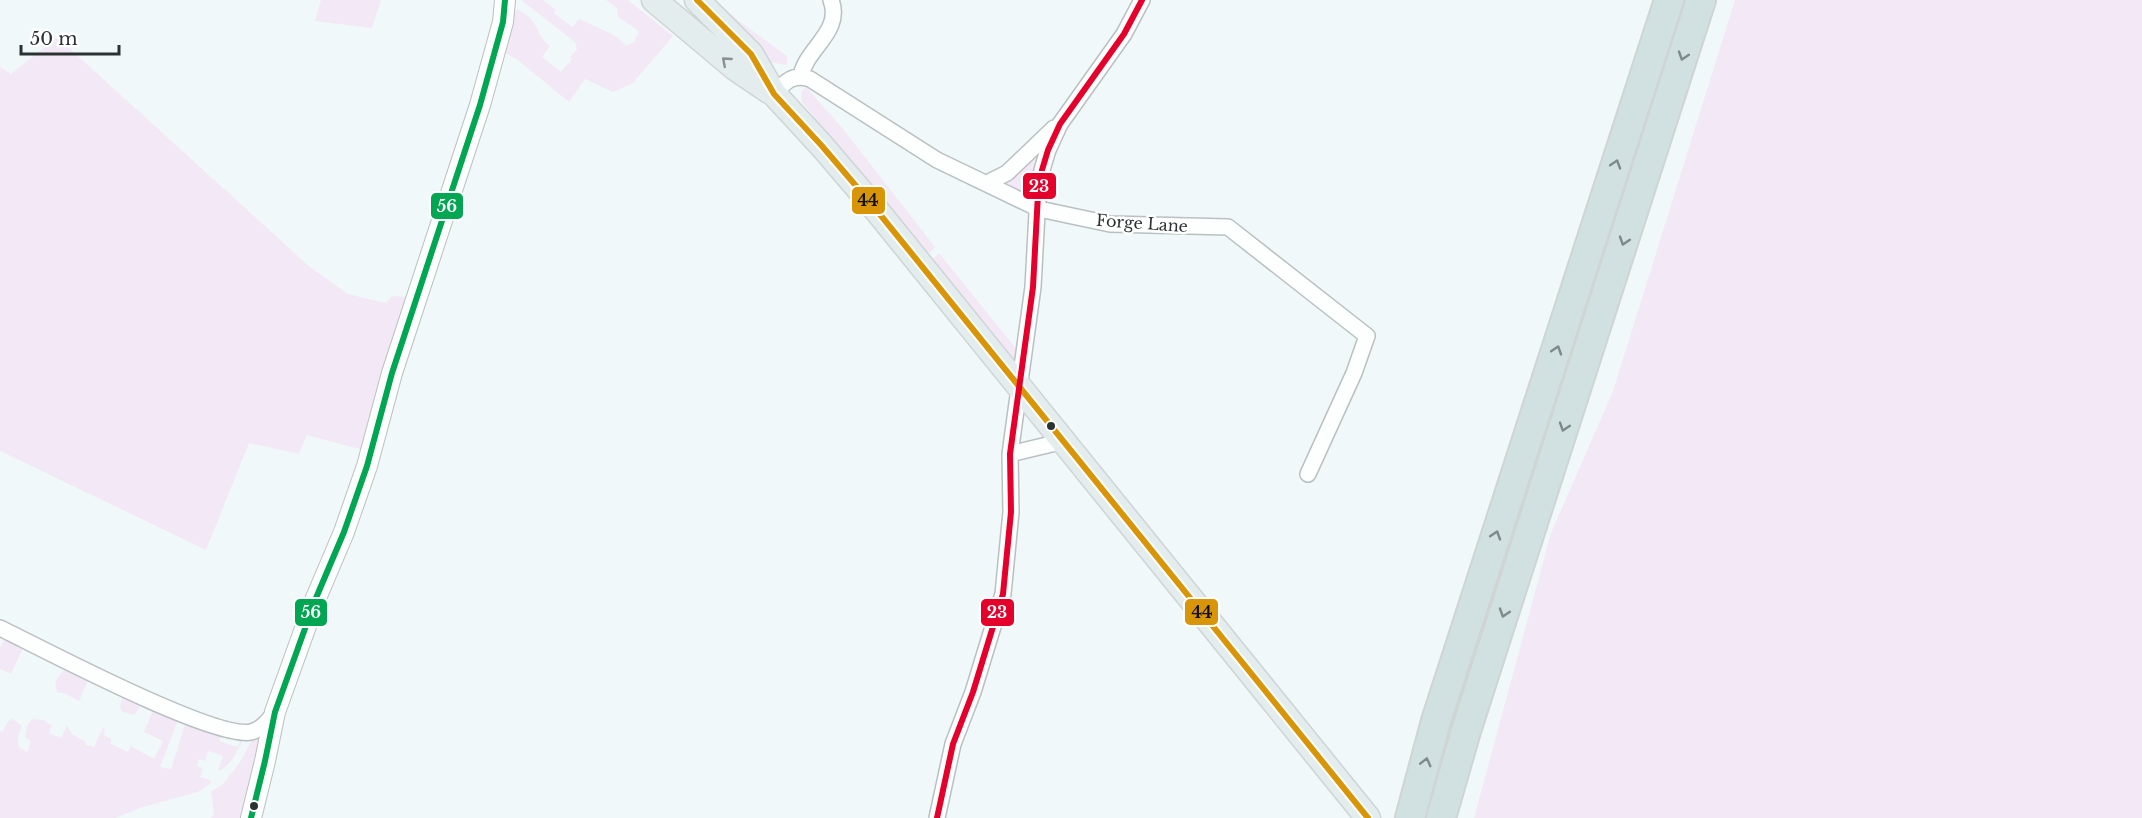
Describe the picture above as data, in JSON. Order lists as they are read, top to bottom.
{
  "streets": {
    "street": ["Forge Lane"]
  },
  "lines": ["transit line 44", "transit line 56", "transit line 23"],
  "scale_bar": "50 m"
}
